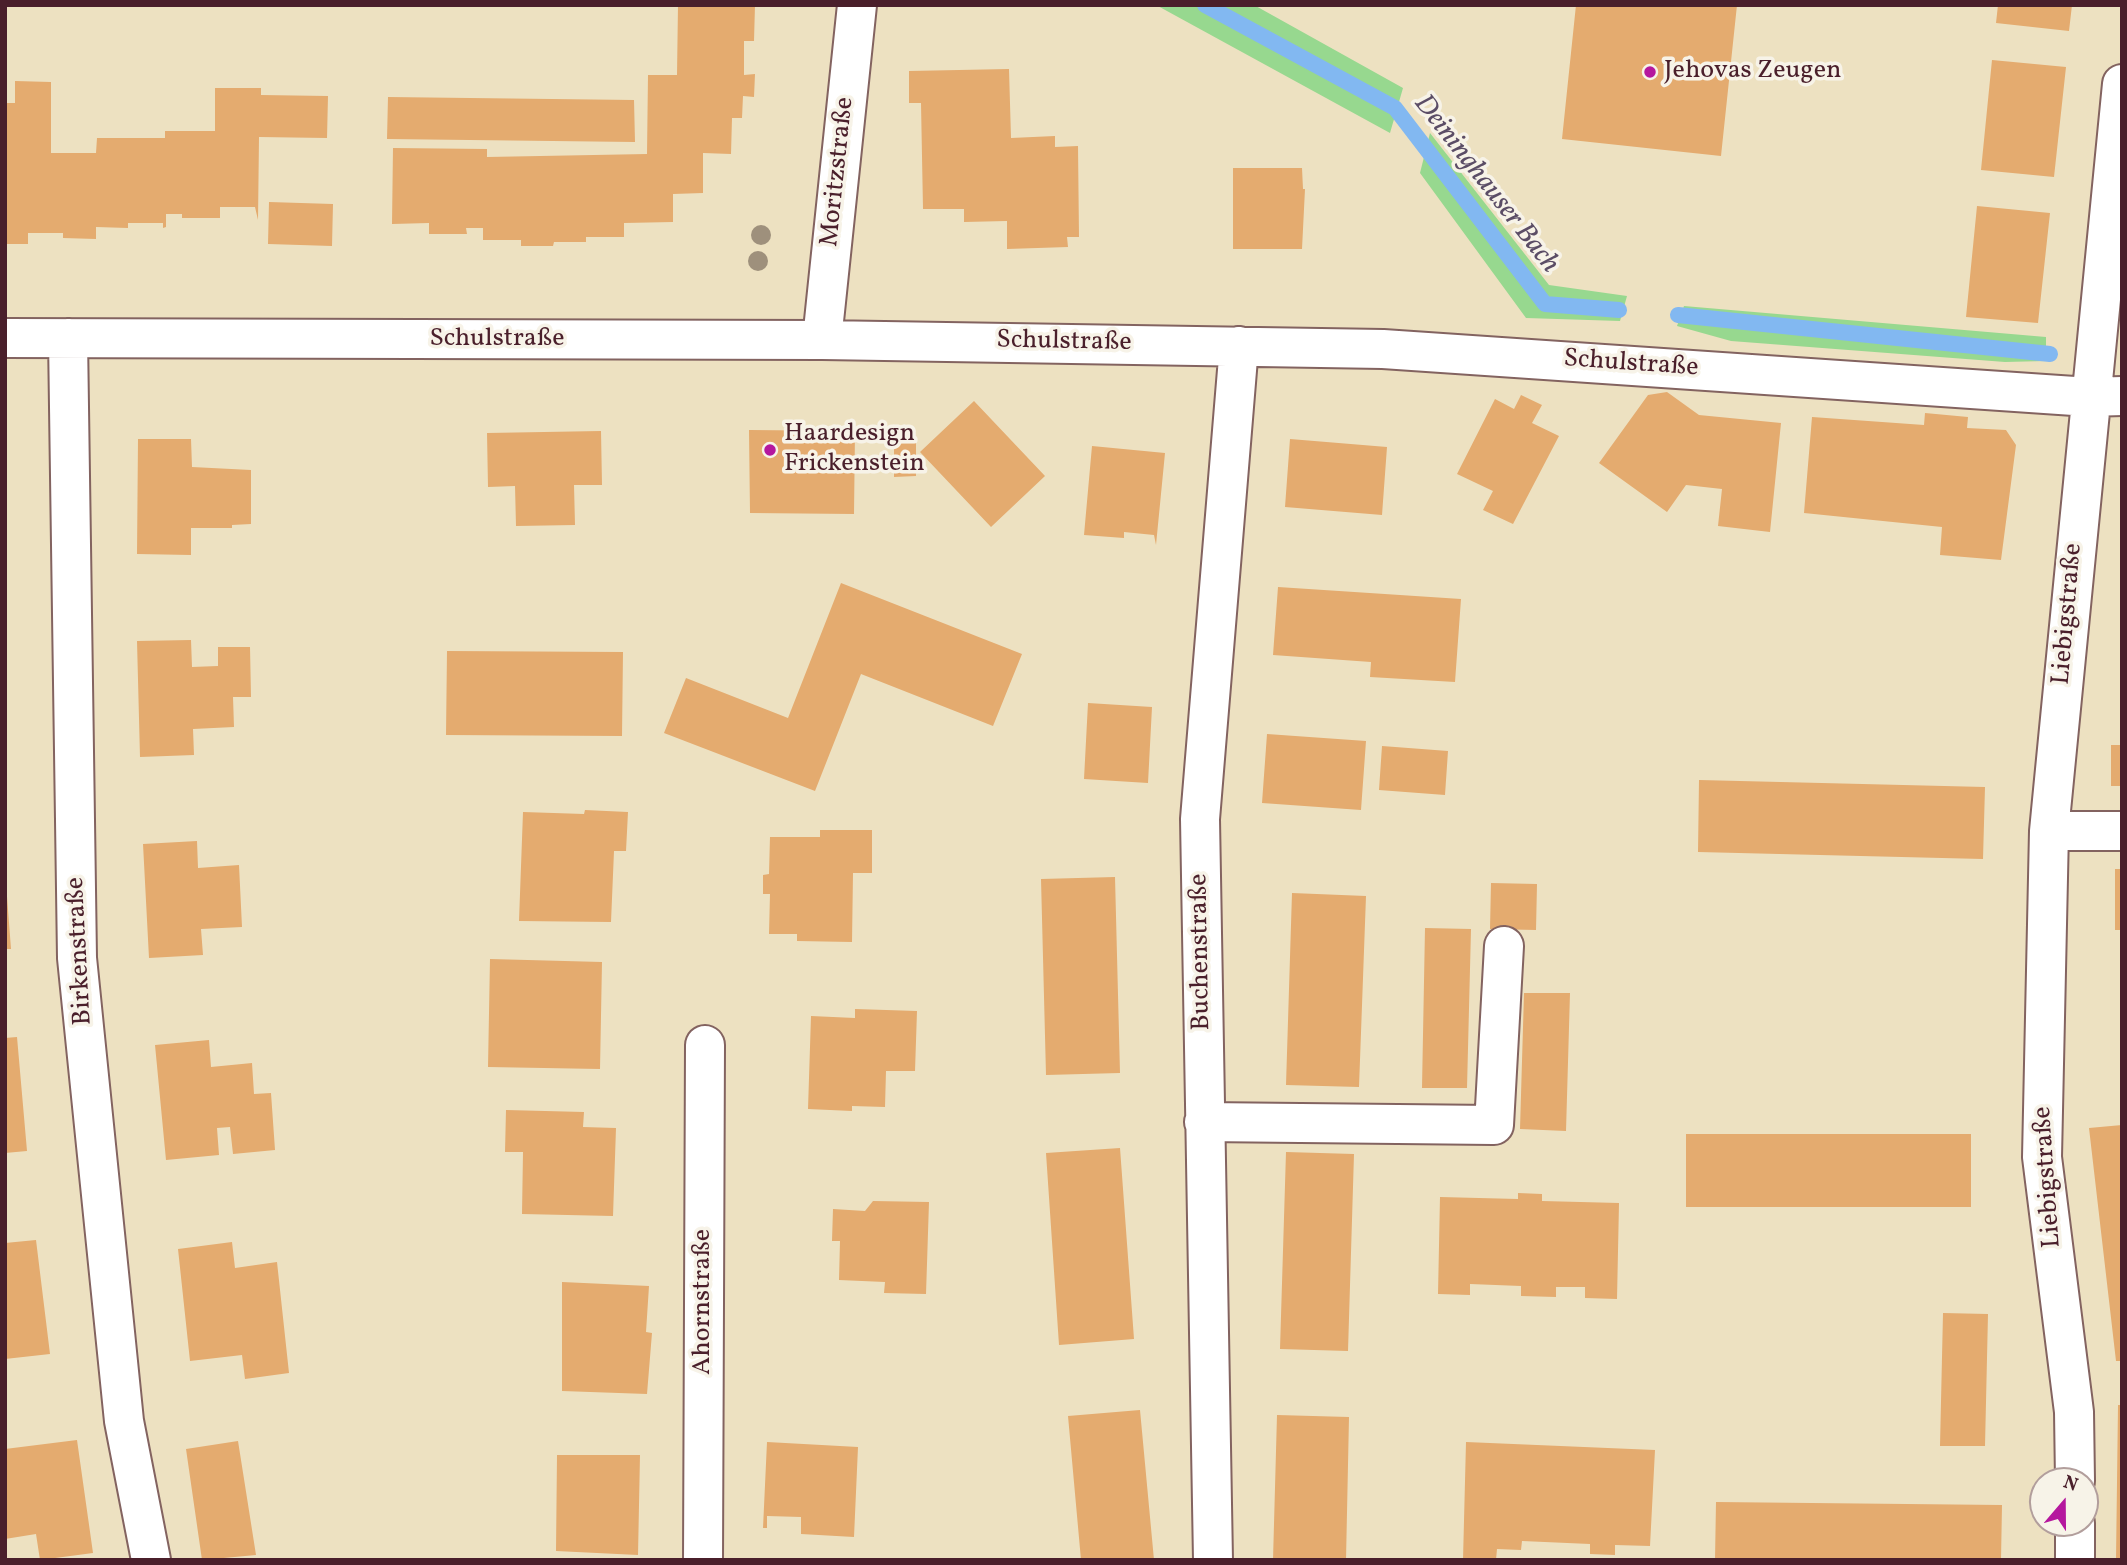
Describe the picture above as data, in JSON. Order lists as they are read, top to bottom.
{
  "streets": {
    "street": [
      "Moritzstraße",
      "Schulstraße",
      "Liebigstraße",
      "Birkenstraße",
      "Buchenstraße",
      "Ahornstraße"
    ]
  },
  "crossings": [
    ["Moritzstraße", "Schulstraße"],
    ["Schulstraße", "Liebigstraße"],
    ["Schulstraße", "Birkenstraße"],
    ["Schulstraße", "Buchenstraße"]
  ],
  "water": ["Deininghauser Bach"],
  "places": ["Jehovas Zeugen", "Haardesign Frickenstein"],
  "north": "top"
}
